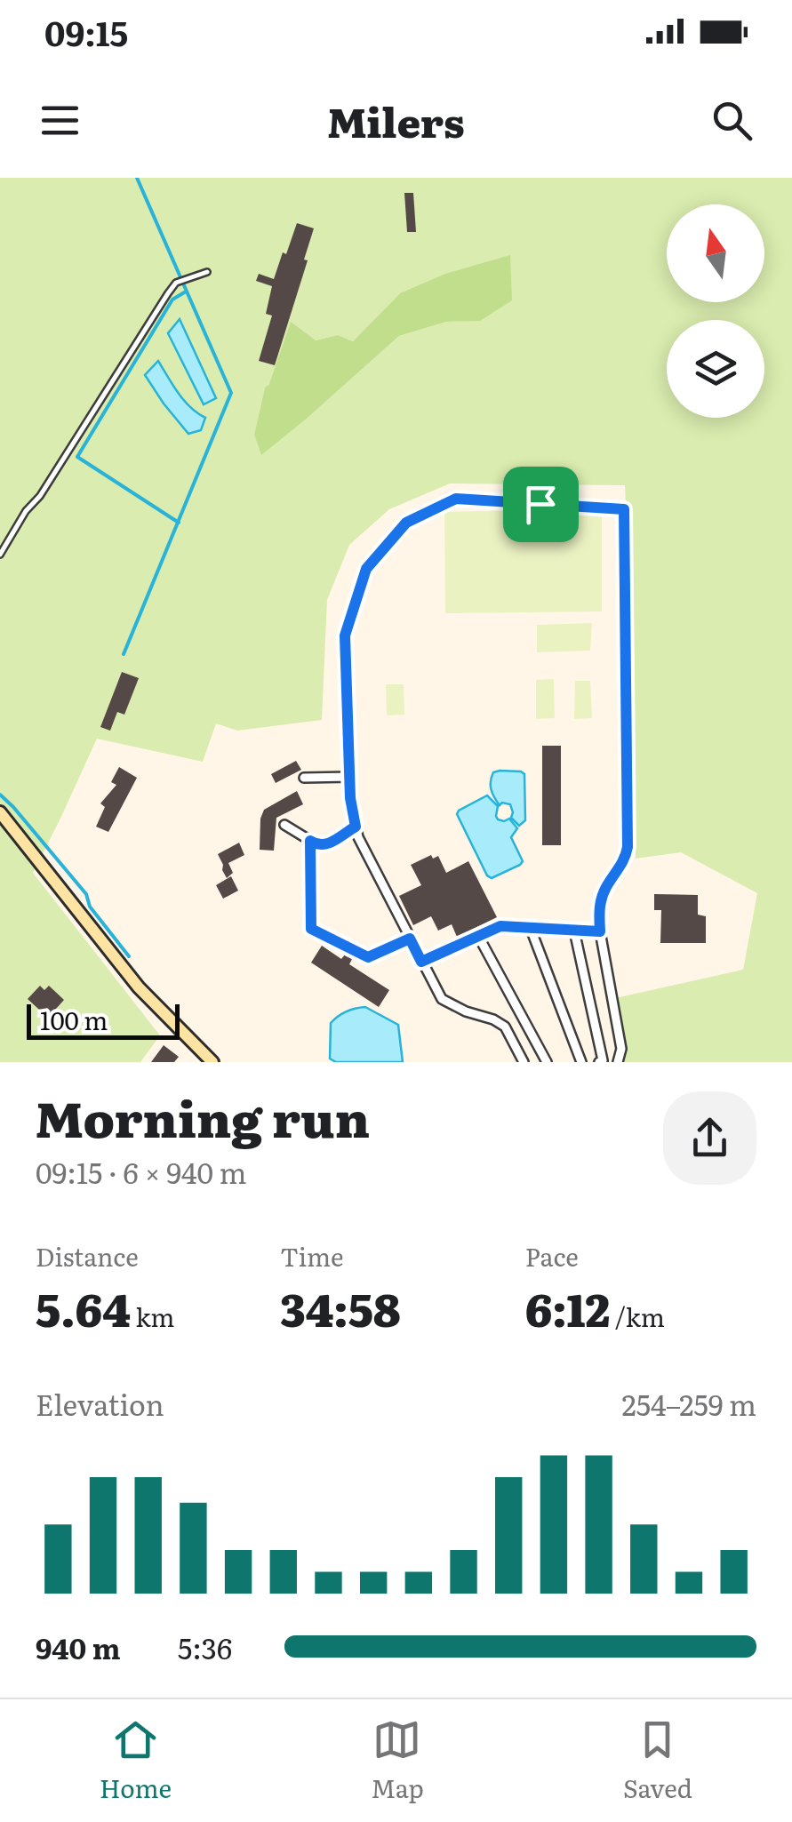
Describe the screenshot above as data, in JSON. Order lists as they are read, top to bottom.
{
  "scale_bar": "100 m",
  "north": "top",
  "page": {
    "status": "09:15",
    "header": "Milers",
    "scale": "100 m",
    "heading": ["Morning run", "09:15 · 6 × 940 m"],
    "stats": [
      ["Distance", "5.64 km"],
      ["Time", "34:58"],
      ["Pace", "6:12 /km"]
    ],
    "chart": ["Elevation", "254–259 m"],
    "list": [
      {
        "name": "940 m",
        "note": "5:36"
      }
    ],
    "tabs": ["Home", "Map", "Saved"]
  }
}
